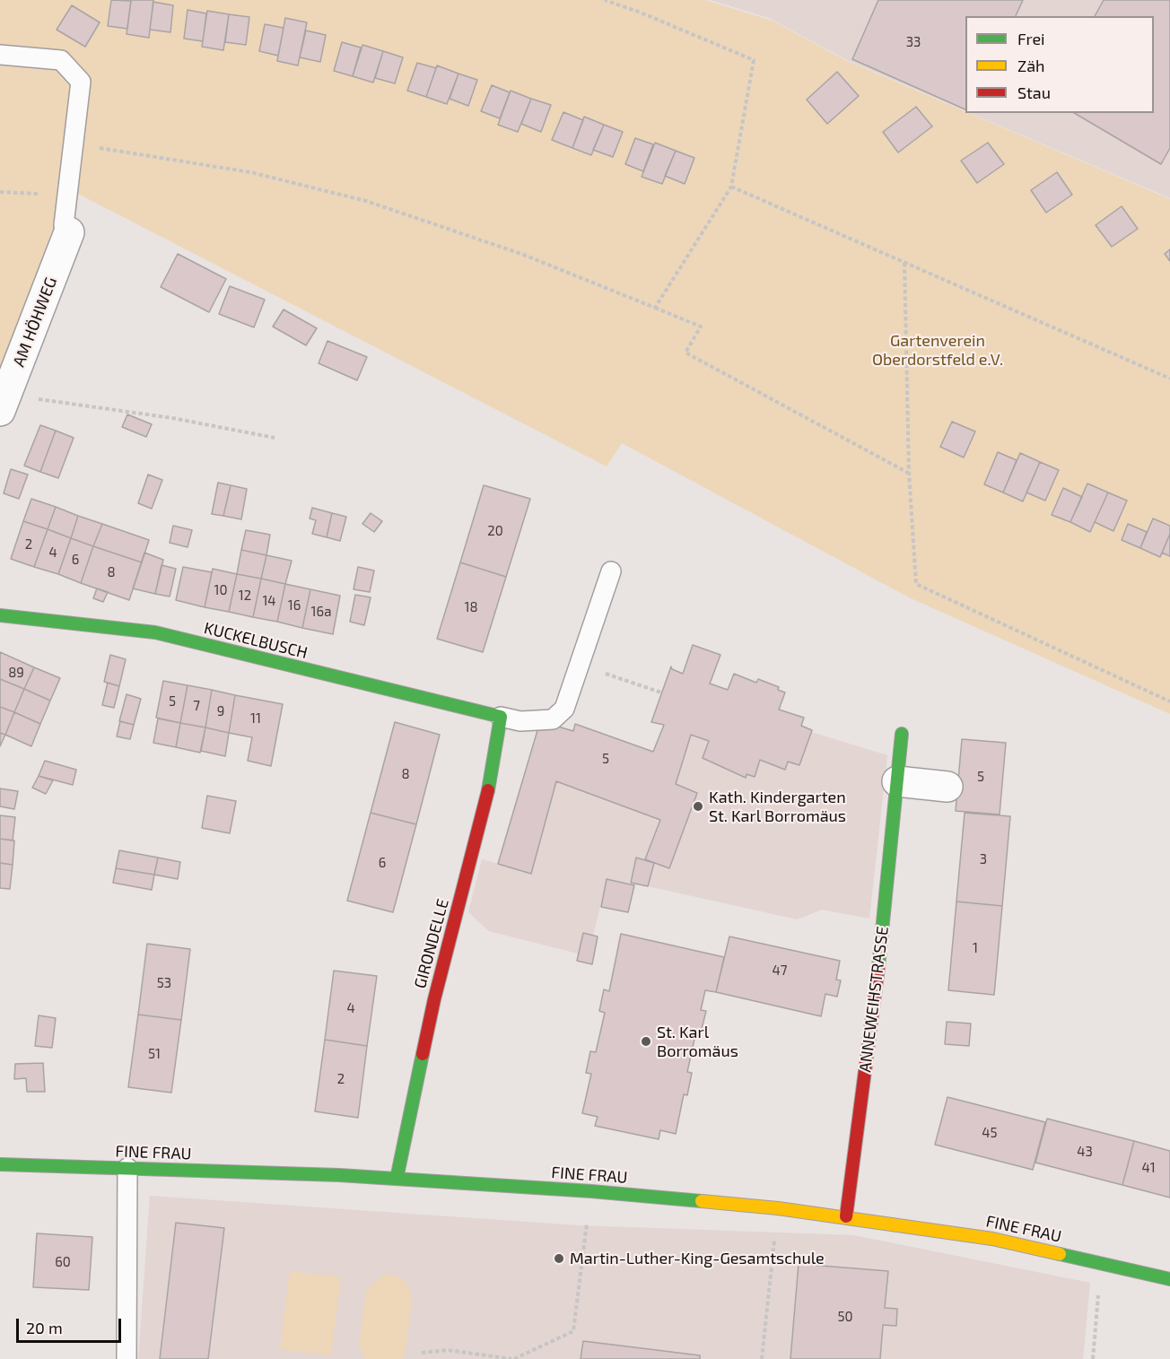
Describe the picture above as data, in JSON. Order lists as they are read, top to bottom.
{
  "streets": {
    "street": [
      "AM HÖHWEG",
      "KUCKELBUSCH",
      "GIRONDELLE",
      "ANNEWEIHSTRASSE",
      "FINE FRAU"
    ]
  },
  "crossings": [
    ["KUCKELBUSCH", "GIRONDELLE"],
    ["GIRONDELLE", "FINE FRAU"],
    ["ANNEWEIHSTRASSE", "FINE FRAU"]
  ],
  "parks": ["Gartenverein Oberdorstfeld e.V."],
  "places": ["Kath. Kindergarten St. Karl Borromäus", "St. Karl Borromäus", "Martin-Luther-King-Gesamtschule"],
  "house_numbers": [
    "33",
    "20",
    "2",
    "4",
    "6",
    "8",
    "10",
    "12",
    "14",
    "16",
    "18",
    "16a",
    "89",
    "5",
    "7",
    "9",
    "11",
    "5",
    "8",
    "5",
    "3",
    "6",
    "1",
    "47",
    "53",
    "4",
    "51",
    "2",
    "45",
    "43",
    "41",
    "60",
    "50"
  ],
  "legend": ["Frei", "Zäh", "Stau"],
  "scale_bar": "20 m"
}
